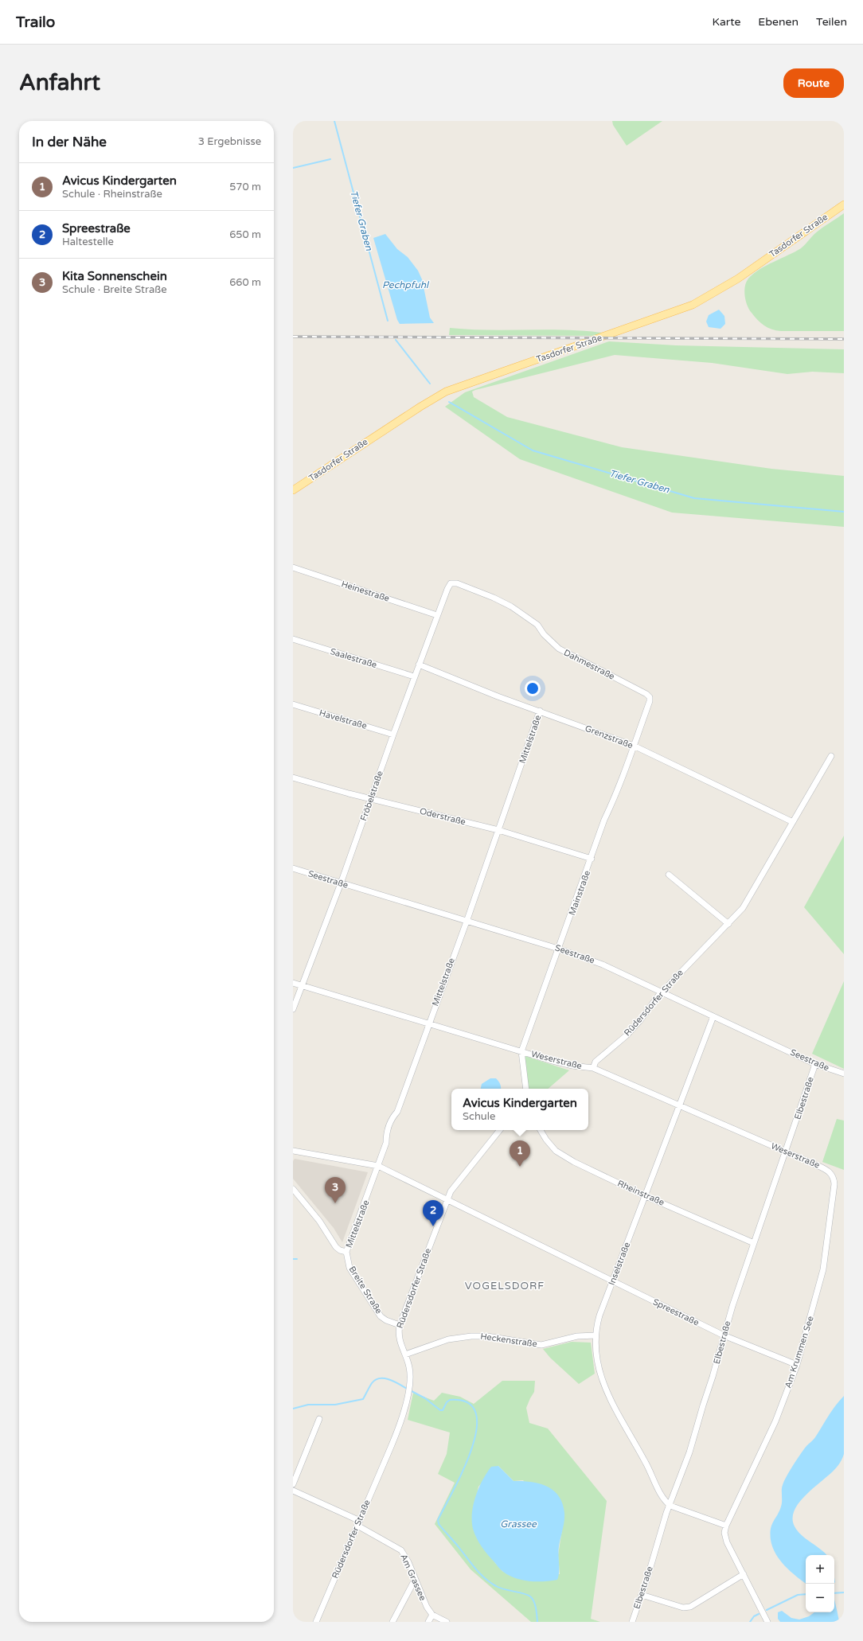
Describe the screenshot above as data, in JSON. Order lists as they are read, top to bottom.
{
  "streets": {
    "main road": ["Tasdorfer Straße"],
    "street": [
      "Heinestraße",
      "Saalestraße",
      "Dahmestraße",
      "Havelstraße",
      "Grenzstraße",
      "Mittelstraße",
      "Fröbelstraße",
      "Oderstraße",
      "Seestraße",
      "Mainstraße",
      "Rüdersdorfer Straße",
      "Weserstraße",
      "Elbestraße",
      "Rheinstraße",
      "Inselstraße",
      "Breite Straße",
      "Spreestraße",
      "Heckenstraße",
      "Am Krummen See",
      "Am Grassee"
    ]
  },
  "crossings": [
    ["Heinestraße", "Fröbelstraße"],
    ["Saalestraße", "Fröbelstraße"],
    ["Dahmestraße", "Fröbelstraße"],
    ["Dahmestraße", "Mainstraße"],
    ["Havelstraße", "Fröbelstraße"],
    ["Grenzstraße", "Mittelstraße"],
    ["Grenzstraße", "Fröbelstraße"],
    ["Grenzstraße", "Mainstraße"],
    ["Grenzstraße", "Rüdersdorfer Straße"],
    ["Mittelstraße", "Oderstraße"],
    ["Mittelstraße", "Seestraße"],
    ["Mittelstraße", "Weserstraße"],
    ["Mittelstraße", "Breite Straße"],
    ["Mittelstraße", "Spreestraße"],
    ["Fröbelstraße", "Oderstraße"],
    ["Fröbelstraße", "Seestraße"],
    ["Fröbelstraße", "Weserstraße"],
    ["Oderstraße", "Mainstraße"],
    ["Seestraße", "Mainstraße"],
    ["Seestraße", "Rüdersdorfer Straße"],
    ["Seestraße", "Elbestraße"],
    ["Seestraße", "Inselstraße"],
    ["Mainstraße", "Weserstraße"],
    ["Rüdersdorfer Straße", "Weserstraße"],
    ["Rüdersdorfer Straße", "Breite Straße"],
    ["Rüdersdorfer Straße", "Spreestraße"],
    ["Rüdersdorfer Straße", "Heckenstraße"],
    ["Rüdersdorfer Straße", "Am Grassee"],
    ["Weserstraße", "Elbestraße"],
    ["Weserstraße", "Inselstraße"],
    ["Weserstraße", "Am Krummen See"],
    ["Elbestraße", "Rheinstraße"],
    ["Elbestraße", "Inselstraße"],
    ["Elbestraße", "Spreestraße"],
    ["Rheinstraße", "Inselstraße"],
    ["Inselstraße", "Spreestraße"],
    ["Inselstraße", "Heckenstraße"],
    ["Spreestraße", "Am Krummen See"]
  ],
  "districts": ["VOGELSDORF"],
  "water": ["Tiefer Graben", "Pechpfuhl", "Grassee"],
  "page": {
    "header": "Trailo",
    "nav": ["Karte", "Ebenen", "Teilen"],
    "buttons": "Route",
    "title": "Anfahrt",
    "heading": ["In der Nähe", "3 Ergebnisse"],
    "list": [
      {
        "mark": "1",
        "name": "Avicus Kindergarten",
        "note": "Schule · Rheinstraße",
        "value": "570 m"
      },
      {
        "mark": "2",
        "name": "Spreestraße",
        "note": "Haltestelle",
        "value": "650 m"
      },
      {
        "mark": "3",
        "name": "Kita Sonnenschein",
        "note": "Schule · Breite Straße",
        "value": "660 m"
      }
    ],
    "popup": ["Avicus Kindergarten", "Schule"],
    "pins": ["1", "3", "2"],
    "map_buttons": ["+", "−"]
  }
}
